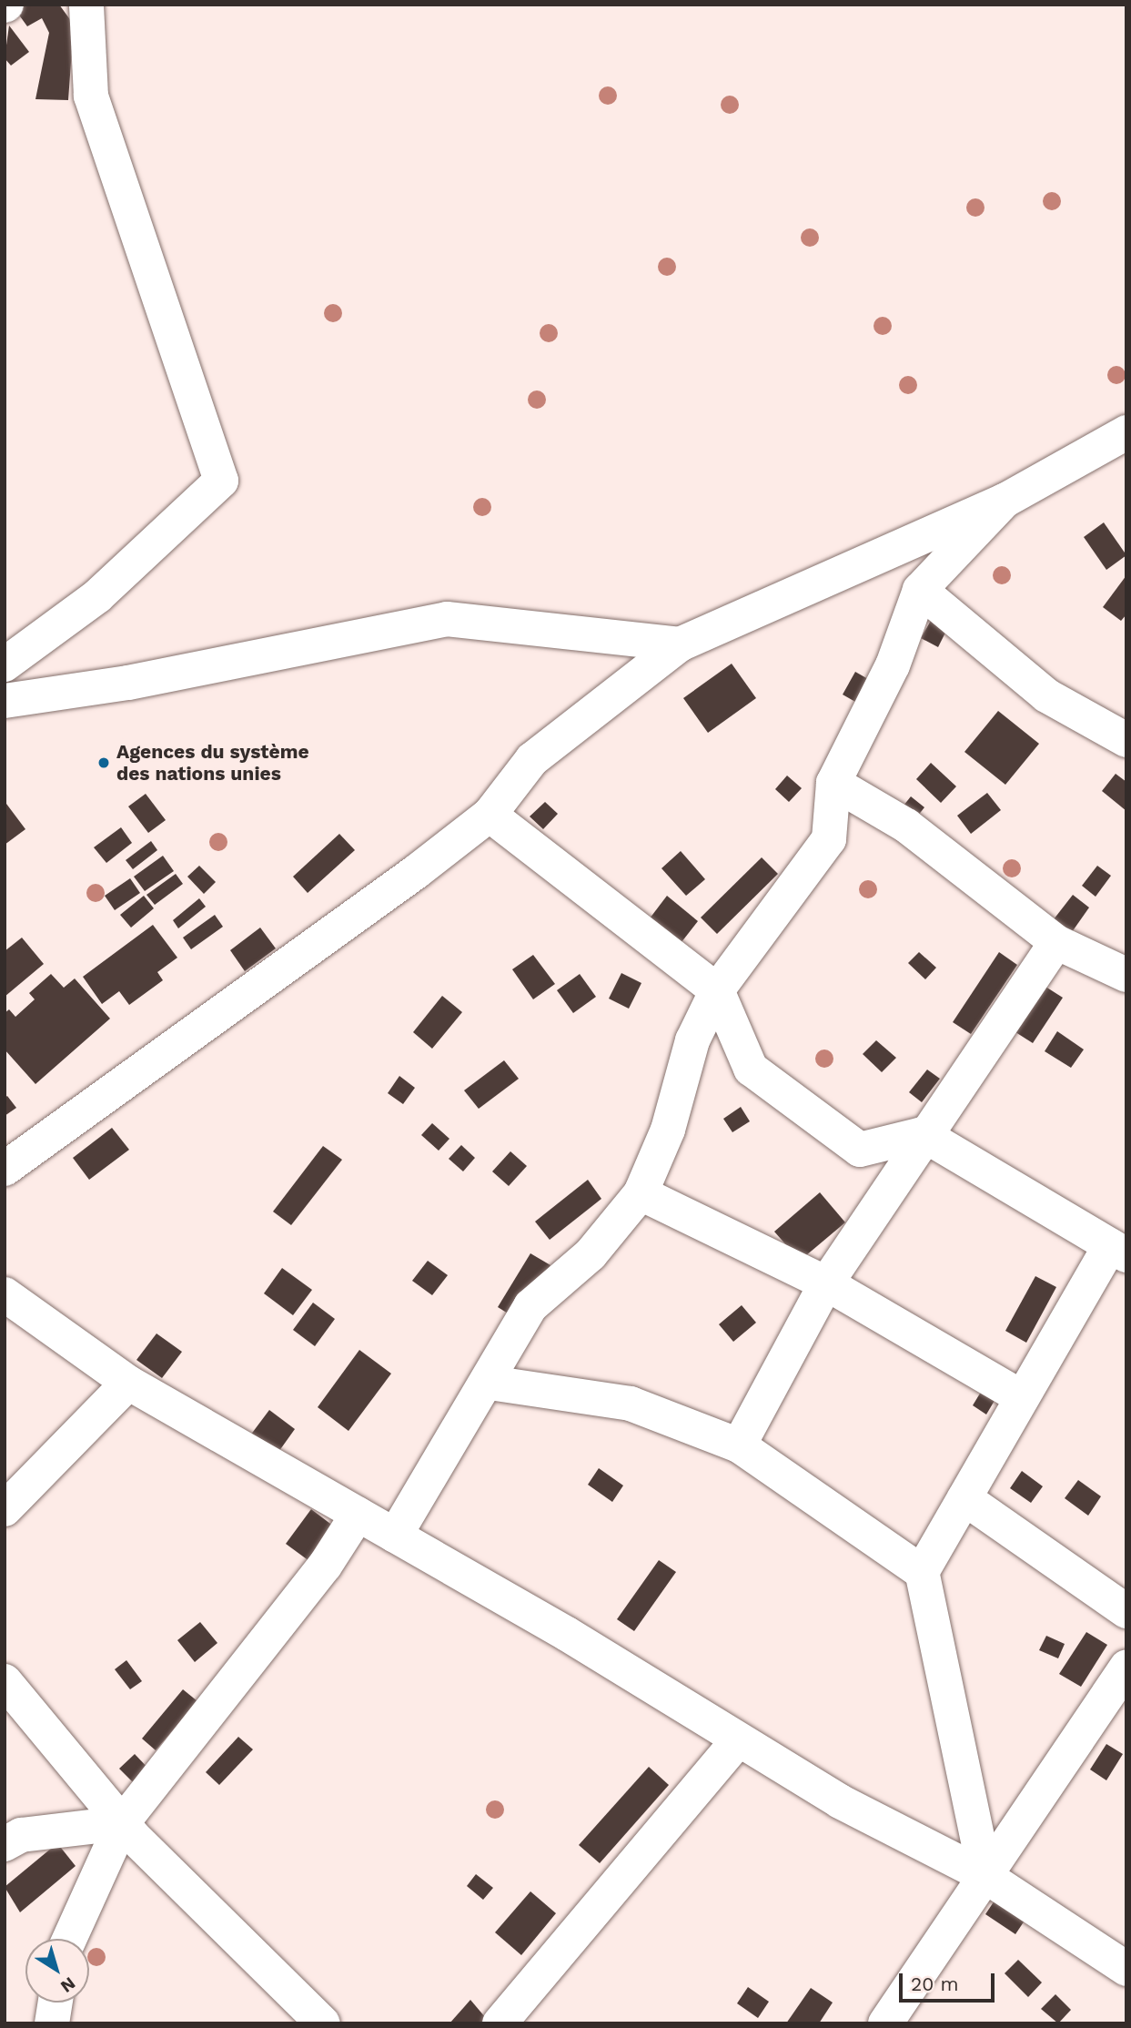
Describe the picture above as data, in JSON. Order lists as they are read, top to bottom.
{
  "places": ["Agences du système des nations unies"],
  "scale_bar": "20 m",
  "north": "bottom right"
}
